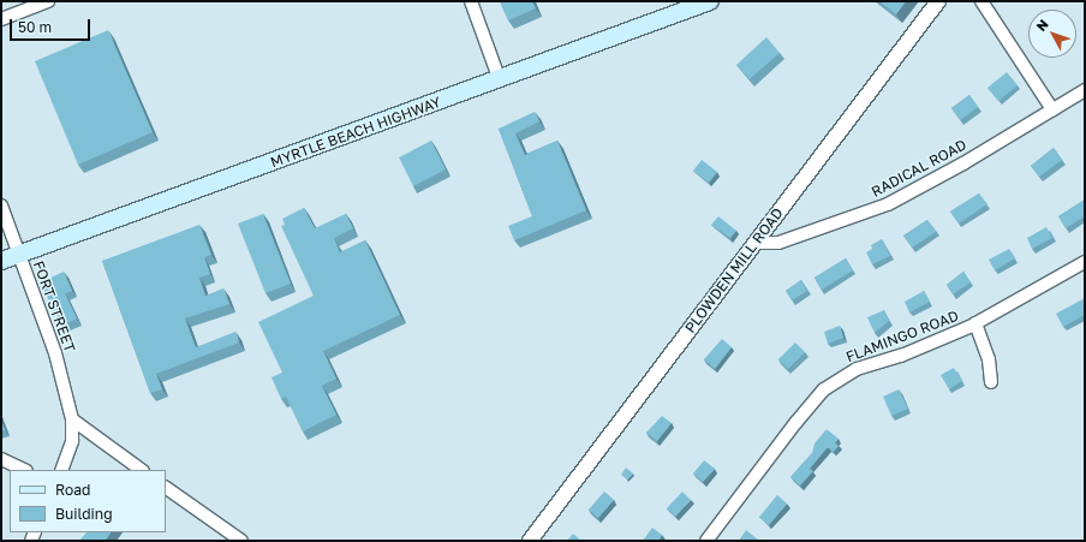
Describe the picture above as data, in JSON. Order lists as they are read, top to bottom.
{
  "streets": {
    "main road": ["MYRTLE BEACH HIGHWAY"],
    "street": [
      "RADICAL ROAD",
      "PLOWDEN MILL ROAD",
      "FORT STREET",
      "FLAMINGO ROAD"
    ]
  },
  "crossings": [
    ["MYRTLE BEACH HIGHWAY", "FORT STREET"],
    ["RADICAL ROAD", "PLOWDEN MILL ROAD"]
  ],
  "legend": ["Road", "Building"],
  "scale_bar": "50 m",
  "north": "top left"
}
